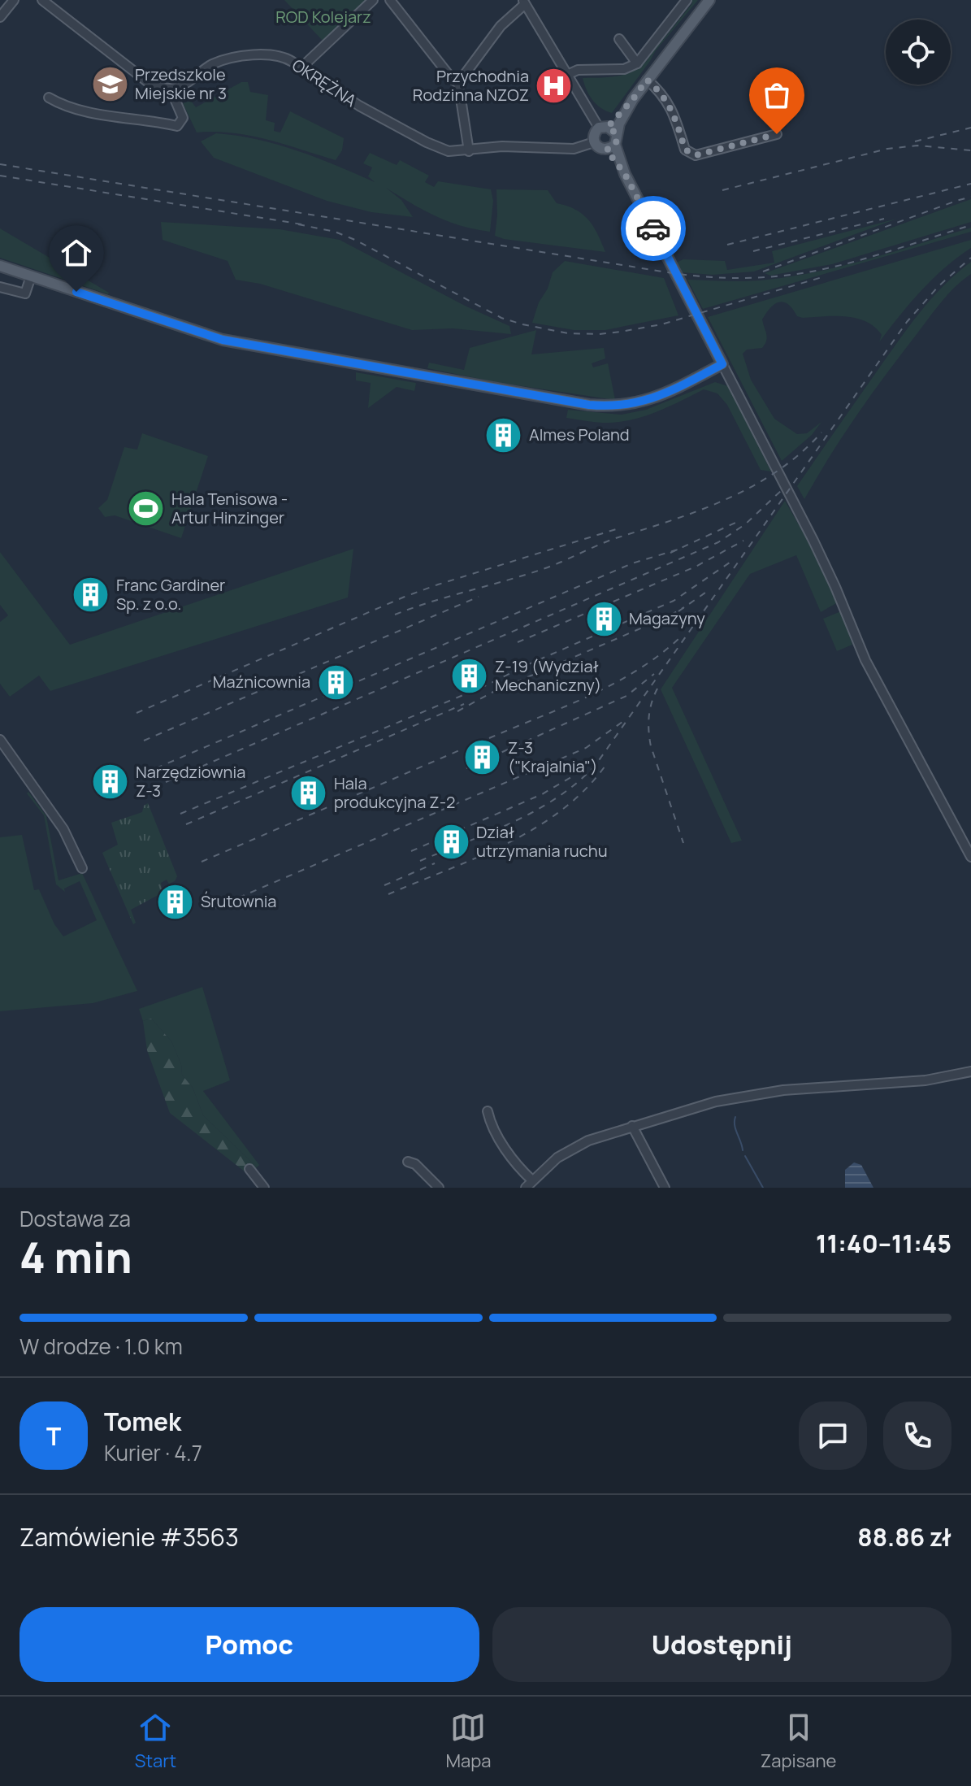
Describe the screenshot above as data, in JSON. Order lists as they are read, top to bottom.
{
  "streets": {
    "street": ["OKRĘŻNA"]
  },
  "parks": ["ROD Kolejarz"],
  "places": {
    "school or university": ["Przedszkole Miejskie nr 3"],
    "hospital": ["Przychodnia Rodzinna NZOZ"],
    "building": [
      "Almes Poland",
      "Franc Gardiner Sp. z o.o.",
      "Magazyny",
      "Z-19 (Wydział Mechaniczny)",
      "Maźnicownia",
      "Z-3 (\"Krajalnia\")",
      "Narzędziownia Z-3",
      "Hala produkcyjna Z-2",
      "Dział utrzymania ruchu",
      "Śrutownia"
    ],
    "sports": ["Hala Tenisowa - Artur Hinzinger"]
  },
  "page": {
    "heading": ["4 min", "Dostawa za", "11:40–11:45"],
    "panel": [
      "Tomek",
      "Kurier · 4.7",
      "Zamówienie #3563",
      "88.86 zł"
    ],
    "bar": "W drodze · 1.0 km",
    "round": "T",
    "buttons": ["Pomoc", "Udostępnij"],
    "tabs": ["Start", "Mapa", "Zapisane"]
  }
}
